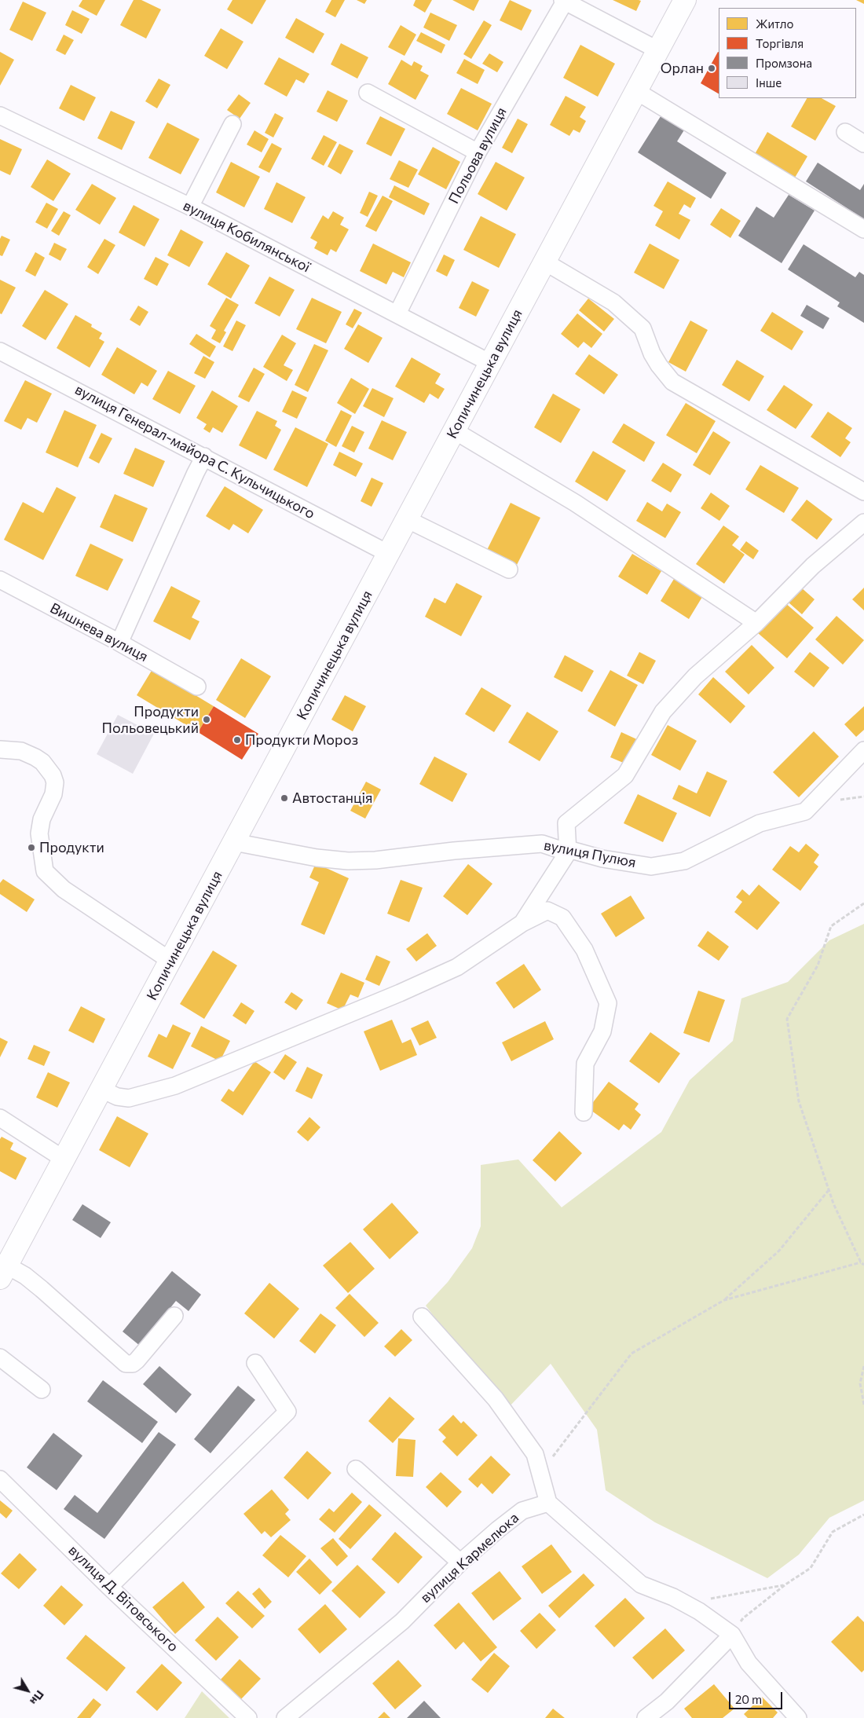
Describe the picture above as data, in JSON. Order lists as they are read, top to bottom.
{
  "streets": {
    "main road": ["Копичинецька вулиця"],
    "street": [
      "Польова вулиця",
      "вулиця Кобилянської",
      "вулиця Генерал-майора С. Кульчицького",
      "Вишнева вулиця",
      "вулиця Пулюя",
      "вулиця Кармелюка",
      "вулиця Д. Вітовського"
    ]
  },
  "crossings": [
    ["Польова вулиця", "вулиця Кобилянської"],
    ["вулиця Кобилянської", "Копичинецька вулиця"],
    ["Копичинецька вулиця", "вулиця Генерал-майора С. Кульчицького"],
    ["Копичинецька вулиця", "вулиця Пулюя"]
  ],
  "places": [
    "Орлан",
    "Продукти Польовецький",
    "Продукти Мороз",
    "Автостанція",
    "Продукти"
  ],
  "legend": [
    "Житло",
    "Торгівля",
    "Промзона",
    "Інше"
  ],
  "scale_bar": "20 m",
  "north": "bottom right"
}
